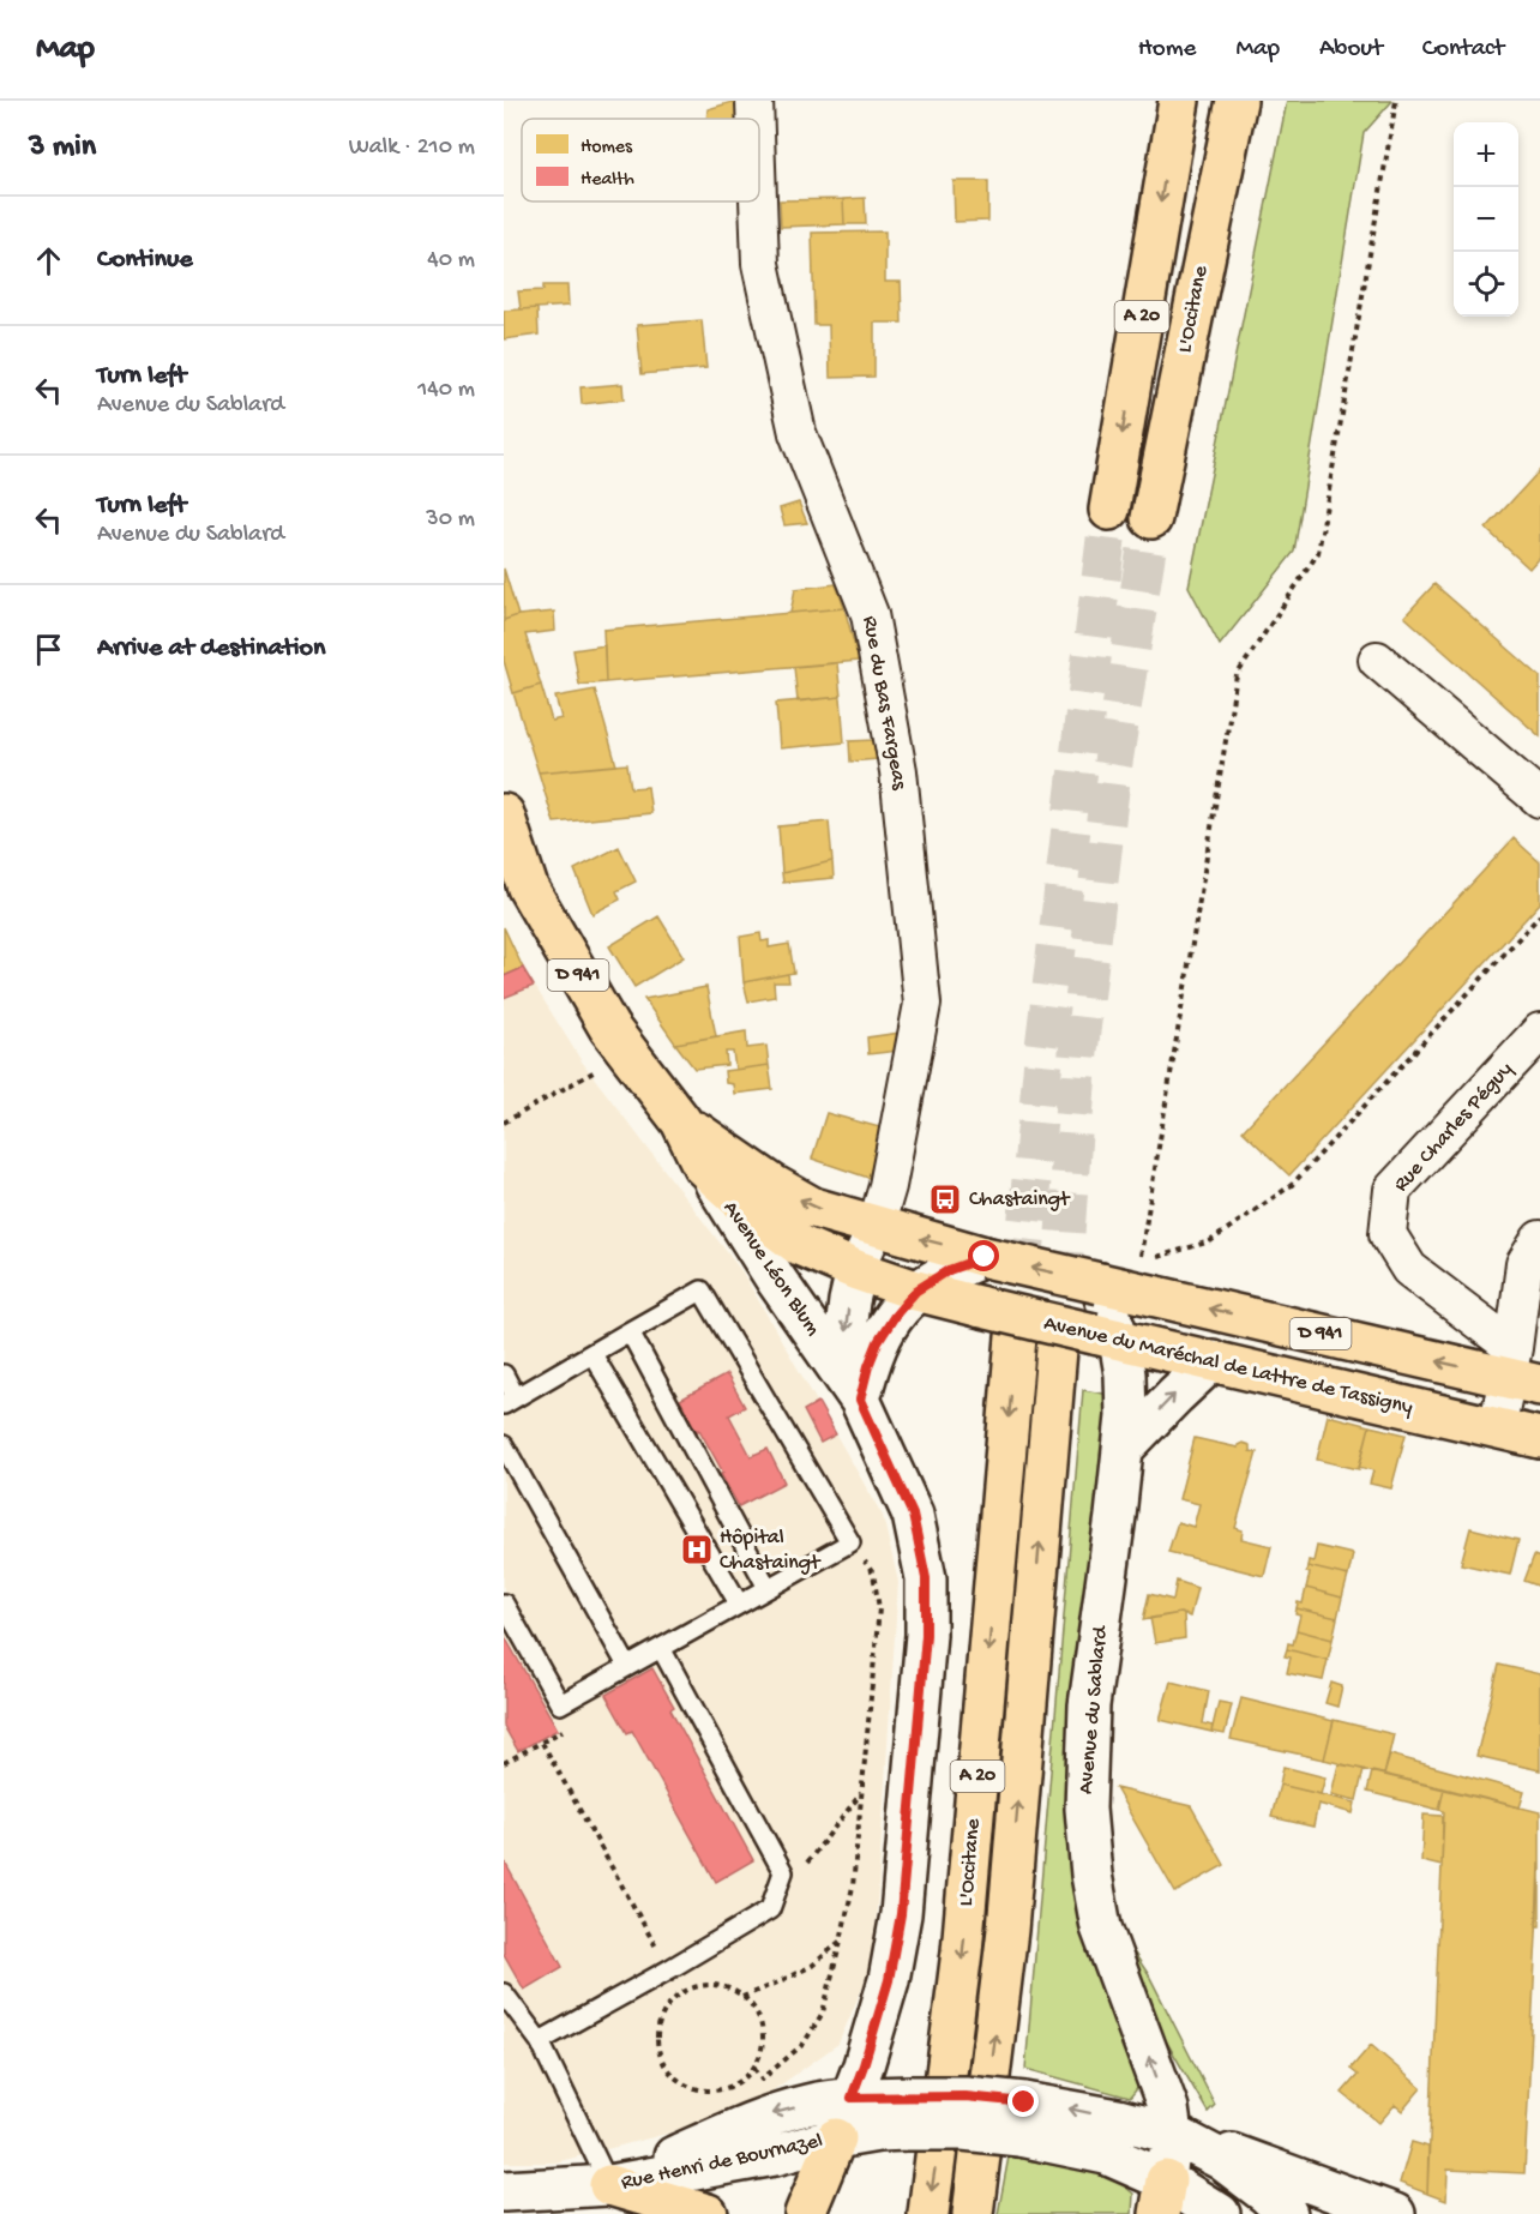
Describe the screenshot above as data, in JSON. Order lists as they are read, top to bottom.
{
  "streets": {
    "main road": [
      "L'Occitane",
      "A 20",
      "D 941",
      "Avenue du Maréchal de Lattre de Tassigny"
    ],
    "street": [
      "Rue du Bas Fargeas",
      "Rue Charles Péguy",
      "Avenue Léon Blum",
      "Avenue du Sablard",
      "Rue Henri de Bournazel"
    ]
  },
  "crossings": [
    ["Rue du Bas Fargeas", "Avenue Léon Blum"],
    ["Rue du Bas Fargeas", "Avenue du Maréchal de Lattre de Tassigny"],
    ["Rue Charles Péguy", "Avenue du Maréchal de Lattre de Tassigny"],
    ["Avenue Léon Blum", "Avenue du Maréchal de Lattre de Tassigny"],
    ["Avenue du Maréchal de Lattre de Tassigny", "Avenue du Sablard"]
  ],
  "places": {
    "bus stop": ["Chastaingt"],
    "hospital": ["Hôpital Chastaingt"]
  },
  "legend": ["Homes", "Health"],
  "page": {
    "header": "Map",
    "nav": [
      "Home",
      "Map",
      "About",
      "Contact"
    ],
    "heading": ["3 min", "Walk · 210 m"],
    "map_buttons": ["+", "−"],
    "list": [
      ["Continue", "40 m"],
      ["Turn left", "Avenue du Sablard", "140 m"],
      ["Turn left", "Avenue du Sablard", "30 m"],
      "Arrive at destination"
    ]
  }
}
